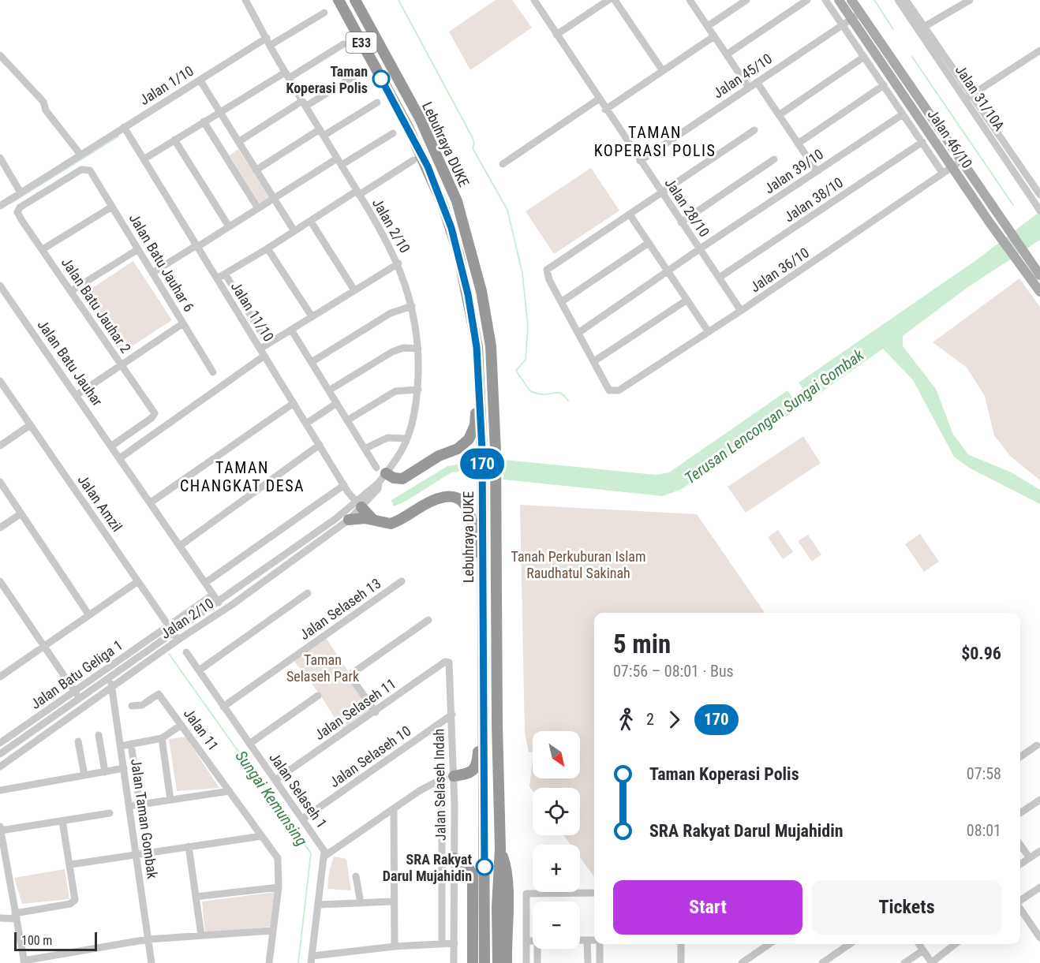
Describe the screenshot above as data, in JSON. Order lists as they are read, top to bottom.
{
  "streets": {
    "highway": ["E33", "Lebuhraya DUKE"],
    "main road": ["Jalan 46/10"],
    "street": [
      "Jalan 45/10",
      "Jalan 1/10",
      "Jalan 31/10A",
      "Jalan 39/10",
      "Jalan 38/10",
      "Jalan 28/10",
      "Jalan 2/10",
      "Jalan Batu Jauhar 6",
      "Jalan 36/10",
      "Jalan Batu Jauhar 2",
      "Jalan 11/10",
      "Jalan Batu Jauhar",
      "Jalan Amzil",
      "Jalan Selaseh 13",
      "Jalan Batu Geliga 1",
      "Jalan Selaseh 11",
      "Jalan 11",
      "Jalan Selaseh 10",
      "Jalan Selaseh Indah",
      "Jalan Selaseh 1",
      "Jalan Taman Gombak"
    ]
  },
  "crossings": [
    ["Jalan 45/10", "Jalan 46/10"],
    ["Jalan 45/10", "Jalan 28/10"],
    ["Jalan 1/10", "Jalan 2/10"],
    ["Jalan 1/10", "Jalan 11/10"],
    ["Jalan 46/10", "Jalan 39/10"],
    ["Jalan 46/10", "Jalan 38/10"],
    ["Jalan 46/10", "Jalan 36/10"],
    ["Jalan 39/10", "Jalan 28/10"],
    ["Jalan 38/10", "Jalan 28/10"],
    ["Jalan 28/10", "Jalan 36/10"],
    ["Jalan 2/10", "Jalan 11/10"],
    ["Jalan 2/10", "Jalan Batu Jauhar"],
    ["Jalan 2/10", "Jalan Amzil"],
    ["Jalan 2/10", "Jalan Taman Gombak"],
    ["Jalan Batu Jauhar 6", "Jalan Batu Jauhar 2"],
    ["Jalan Batu Jauhar 2", "Jalan Batu Jauhar"],
    ["Jalan Batu Jauhar", "Jalan Batu Geliga 1"],
    ["Jalan Amzil", "Jalan Batu Geliga 1"],
    ["Jalan Selaseh 13", "Jalan Selaseh 1"],
    ["Jalan Selaseh 11", "Jalan Selaseh Indah"],
    ["Jalan Selaseh 11", "Jalan Selaseh 1"],
    ["Jalan Selaseh 10", "Jalan Selaseh Indah"],
    ["Jalan Selaseh 10", "Jalan Selaseh 1"]
  ],
  "districts": ["TAMAN KOPERASI POLIS", "TAMAN CHANGKAT DESA"],
  "water": ["Terusan Lencongan Sungai Gombak", "Sungai Kemunsing"],
  "parks": ["Tanah Perkuburan Islam Raudhatul Sakinah", "Taman Selaseh Park"],
  "places": ["Taman Koperasi Polis", "SRA Rakyat Darul Mujahidin"],
  "lines": ["bus line 170"],
  "scale_bar": "100 m",
  "north": "bottom right",
  "page": {
    "on_map": "170",
    "heading": ["5 min", "07:56 – 08:01 · Bus", "$0.96"],
    "legs": ["2", "170"],
    "map_buttons": ["+", "−"],
    "list": [
      {
        "name": "Taman Koperasi Polis",
        "value": "07:58"
      },
      {
        "name": "SRA Rakyat Darul Mujahidin",
        "value": "08:01"
      }
    ],
    "buttons": ["Start", "Tickets"],
    "scale": "100 m"
  }
}
